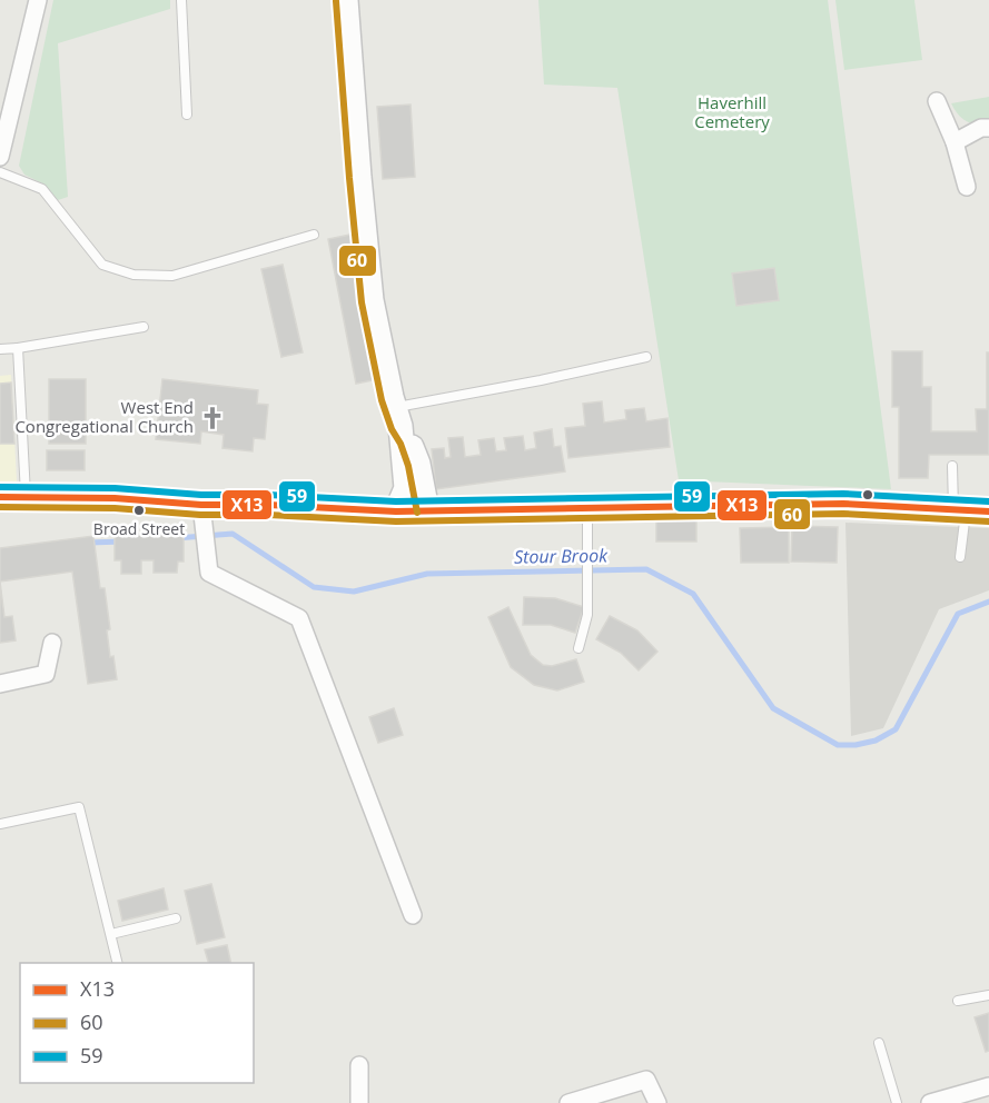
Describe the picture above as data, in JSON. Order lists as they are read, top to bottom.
{
  "water": ["Stour Brook"],
  "parks": ["Haverhill Cemetery"],
  "places": {
    "church": ["West End Congregational Church"],
    "other": ["Broad Street"]
  },
  "lines": ["transit line 60", "transit line 59", "transit line X13"],
  "legend": ["X13", "60", "59"]
}
